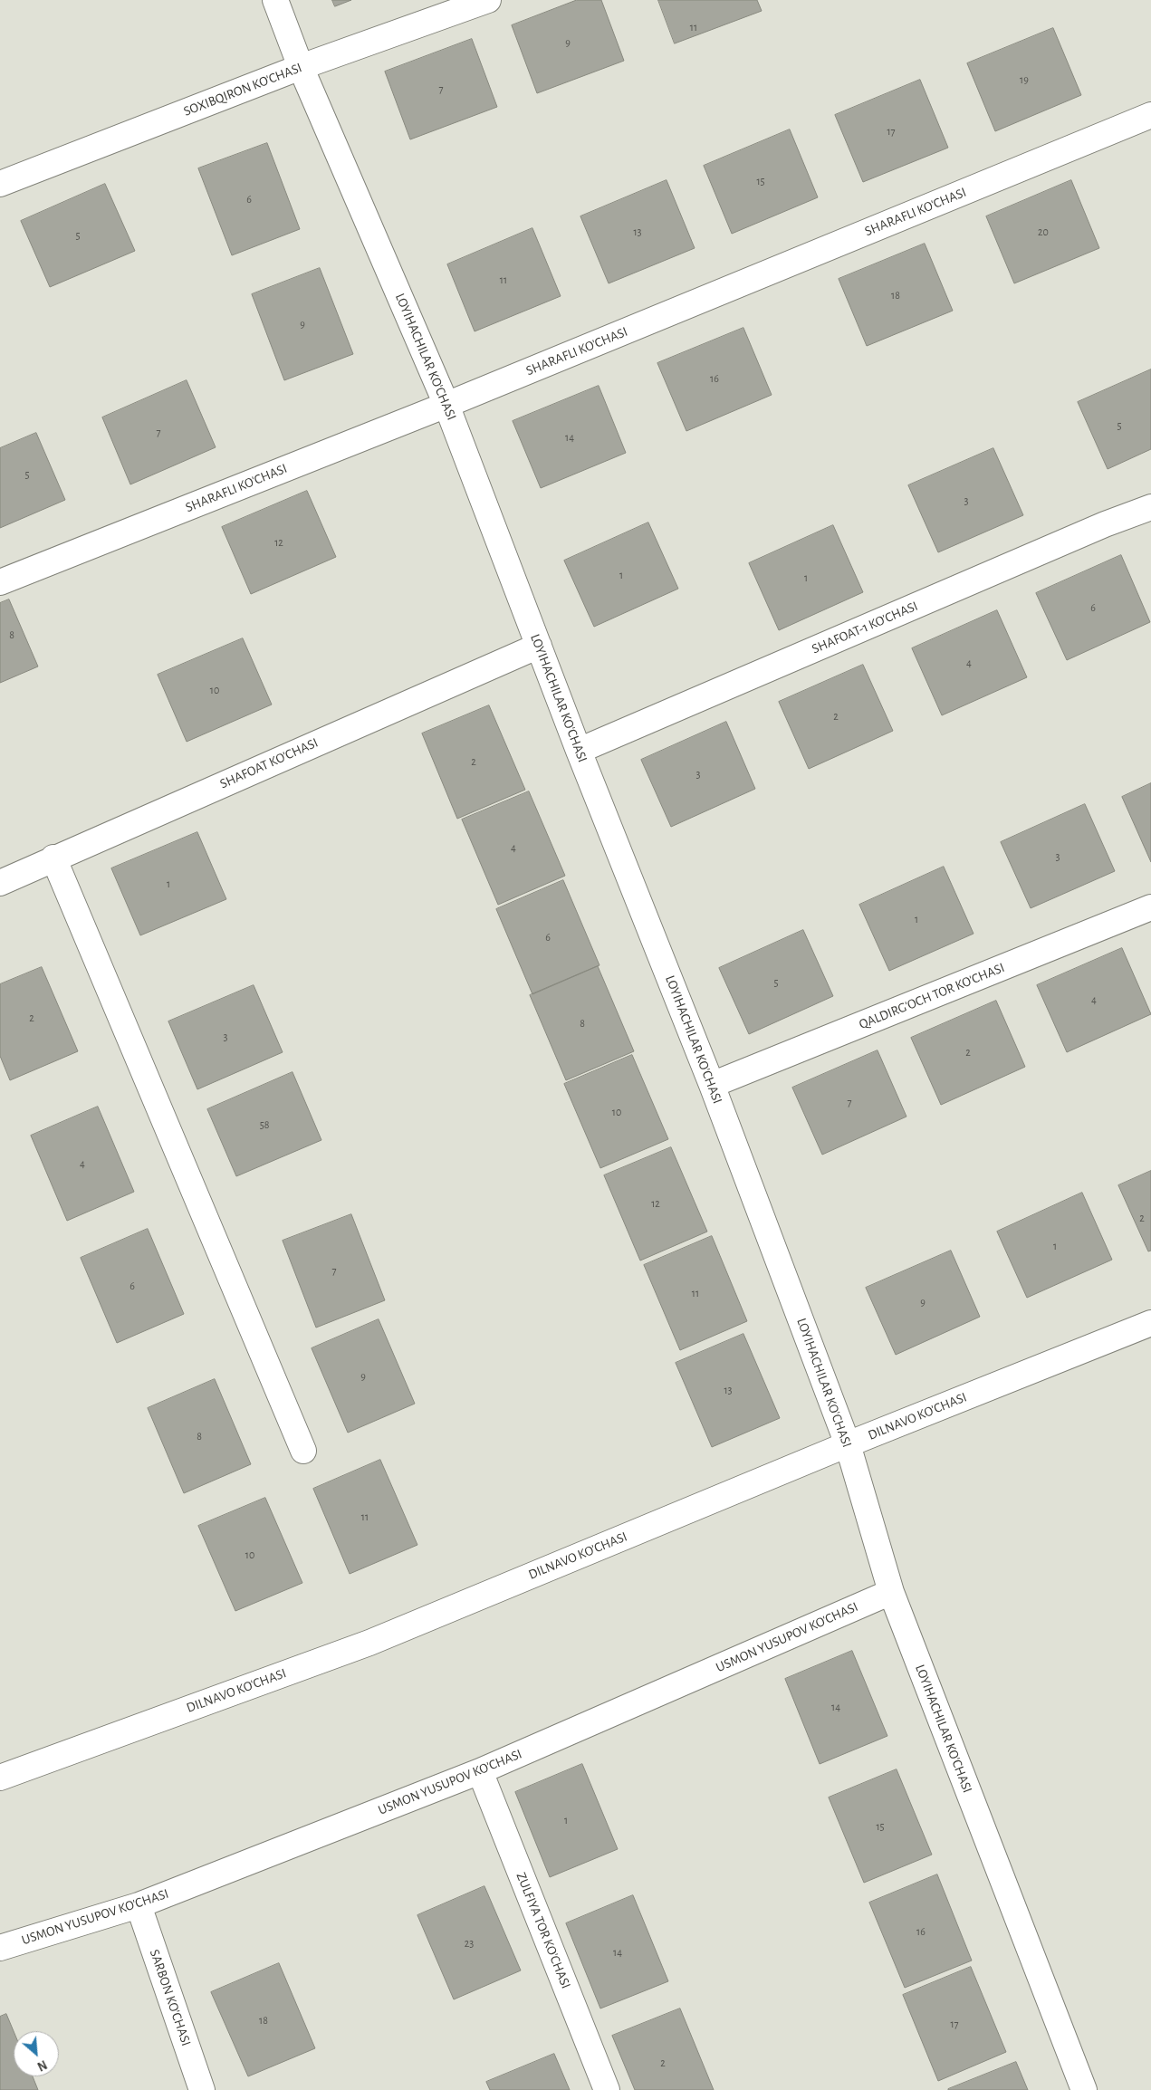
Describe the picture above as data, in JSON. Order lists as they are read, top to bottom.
{
  "streets": {
    "street": [
      "SOXIBQIRON KO'CHASI",
      "SHARAFLI KO'CHASI",
      "LOYIHACHILAR KO'CHASI",
      "SHAFOAT-1 KO'CHASI",
      "SHAFOAT KO'CHASI",
      "QALDIRG'OCH TOR KO'CHASI",
      "DILNAVO KO'CHASI",
      "USMON YUSUPOV KO'CHASI",
      "ZULFIYA TOR KO'CHASI",
      "SARBON KO'CHASI"
    ]
  },
  "crossings": [
    ["SOXIBQIRON KO'CHASI", "LOYIHACHILAR KO'CHASI"],
    ["SHARAFLI KO'CHASI", "LOYIHACHILAR KO'CHASI"],
    ["LOYIHACHILAR KO'CHASI", "SHAFOAT-1 KO'CHASI"],
    ["LOYIHACHILAR KO'CHASI", "SHAFOAT KO'CHASI"],
    ["LOYIHACHILAR KO'CHASI", "QALDIRG'OCH TOR KO'CHASI"],
    ["LOYIHACHILAR KO'CHASI", "DILNAVO KO'CHASI"],
    ["LOYIHACHILAR KO'CHASI", "USMON YUSUPOV KO'CHASI"],
    ["USMON YUSUPOV KO'CHASI", "ZULFIYA TOR KO'CHASI"],
    ["USMON YUSUPOV KO'CHASI", "SARBON KO'CHASI"]
  ],
  "house_numbers": [
    "11",
    "9",
    "19",
    "7",
    "17",
    "15",
    "6",
    "13",
    "20",
    "5",
    "11",
    "18",
    "9",
    "16",
    "5",
    "7",
    "14",
    "5",
    "3",
    "12",
    "1",
    "1",
    "6",
    "8",
    "4",
    "10",
    "2",
    "2",
    "3",
    "4",
    "3",
    "1",
    "1",
    "6",
    "5",
    "4",
    "2",
    "8",
    "3",
    "2",
    "7",
    "10",
    "58",
    "4",
    "12",
    "2",
    "1",
    "7",
    "6",
    "11",
    "9",
    "9",
    "13",
    "8",
    "11",
    "10",
    "14",
    "1",
    "15",
    "16",
    "23",
    "14",
    "18",
    "17",
    "2"
  ],
  "north": "bottom right"
}
